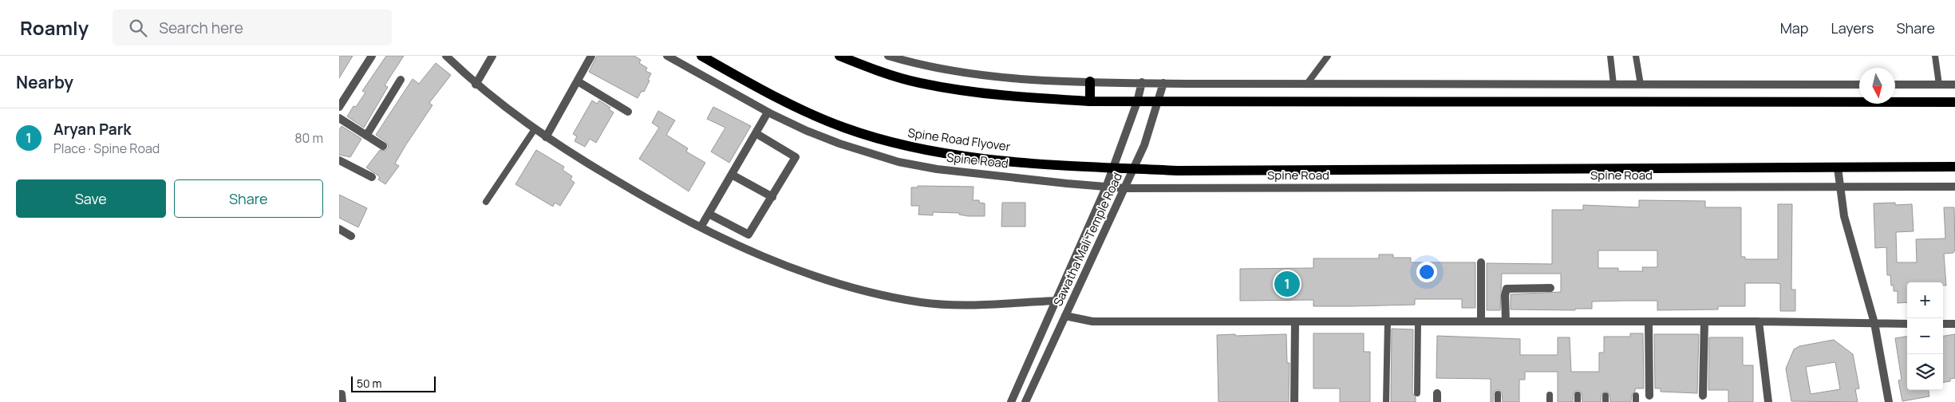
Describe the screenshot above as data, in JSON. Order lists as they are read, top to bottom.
{
  "streets": {
    "main road": ["Spine Road Flyover", "Spine Road"],
    "street": ["Sawatha Mali Temple Road"]
  },
  "crossings": [
    ["Spine Road Flyover", "Spine Road"],
    ["Spine Road Flyover", "Sawatha Mali Temple Road"],
    ["Spine Road", "Sawatha Mali Temple Road"]
  ],
  "scale_bar": "50 m",
  "north": "bottom",
  "page": {
    "header": "Roamly",
    "search": "Search here",
    "nav": ["Map", "Layers", "Share"],
    "heading": "Nearby",
    "list": [
      {
        "mark": "1",
        "name": "Aryan Park",
        "note": "Place · Spine Road",
        "value": "80 m"
      }
    ],
    "buttons": ["Save", "Share"],
    "pins": "1",
    "map_buttons": ["+", "−"],
    "scale": "50 m"
  }
}
